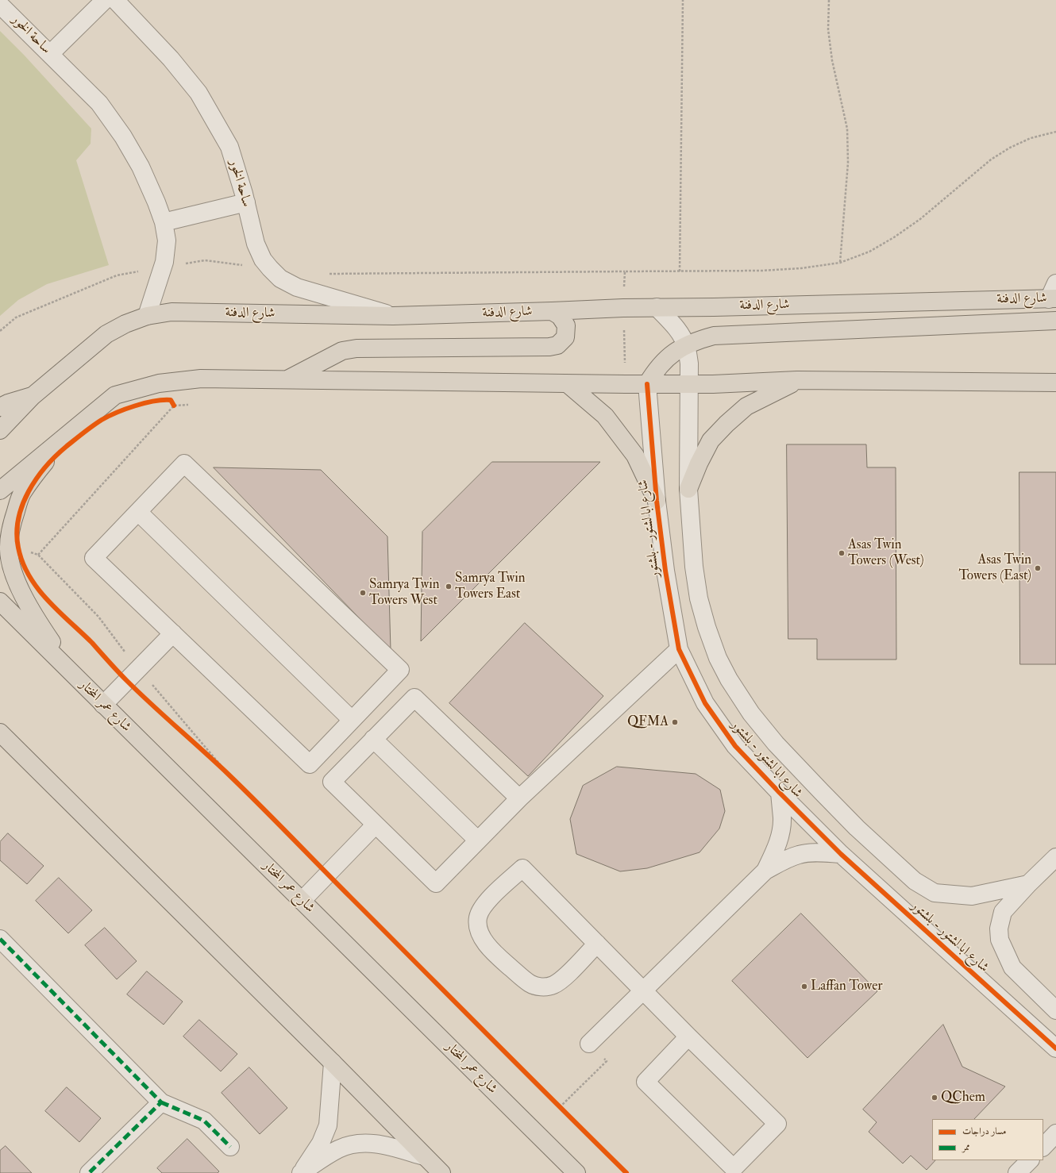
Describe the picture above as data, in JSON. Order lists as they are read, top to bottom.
{
  "streets": {
    "main road": ["شارع الدفنة", "شارع عمر المختار"],
    "street": ["ساحة الخور", "شارع ابا لشتور - بلشتور"]
  },
  "crossings": [
    ["ساحة الخور", "شارع الدفنة"],
    ["شارع الدفنة", "شارع ابا لشتور - بلشتور"]
  ],
  "places": [
    "Asas Twin Towers (West)",
    "Asas Twin Towers (East)",
    "Samrya Twin Towers East",
    "Samrya Twin Towers West",
    "QFMA",
    "Laffan Tower",
    "QChem"
  ],
  "legend": ["مسار دراجات", "ممر"]
}
